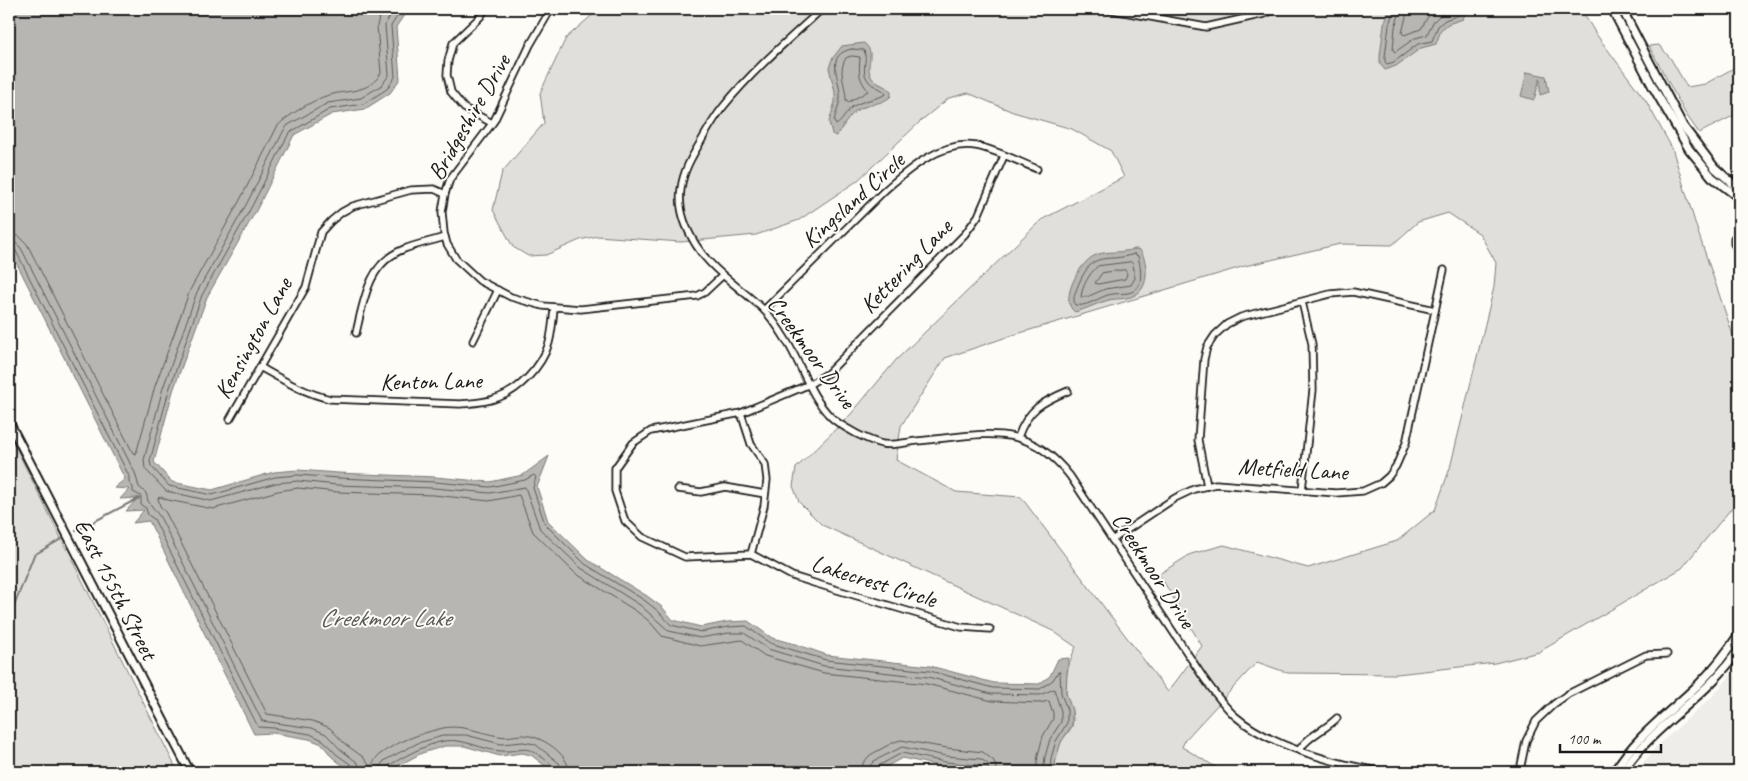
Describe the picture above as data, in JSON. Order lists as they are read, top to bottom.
{
  "streets": {
    "street": [
      "Bridgeshire Drive",
      "Kingsland Circle",
      "Kettering Lane",
      "Kensington Lane",
      "Creekmoor Drive",
      "Kenton Lane",
      "Metfield Lane",
      "Lakecrest Circle",
      "East 155th Street"
    ]
  },
  "crossings": [
    ["Bridgeshire Drive", "Kensington Lane"],
    ["Bridgeshire Drive", "Creekmoor Drive"],
    ["Bridgeshire Drive", "Kenton Lane"],
    ["Kingsland Circle", "Kettering Lane"],
    ["Kingsland Circle", "Creekmoor Drive"],
    ["Kettering Lane", "Creekmoor Drive"],
    ["Kensington Lane", "Kenton Lane"],
    ["Creekmoor Drive", "Metfield Lane"]
  ],
  "water": ["Creekmoor Lake"],
  "scale_bar": "100 m"
}
